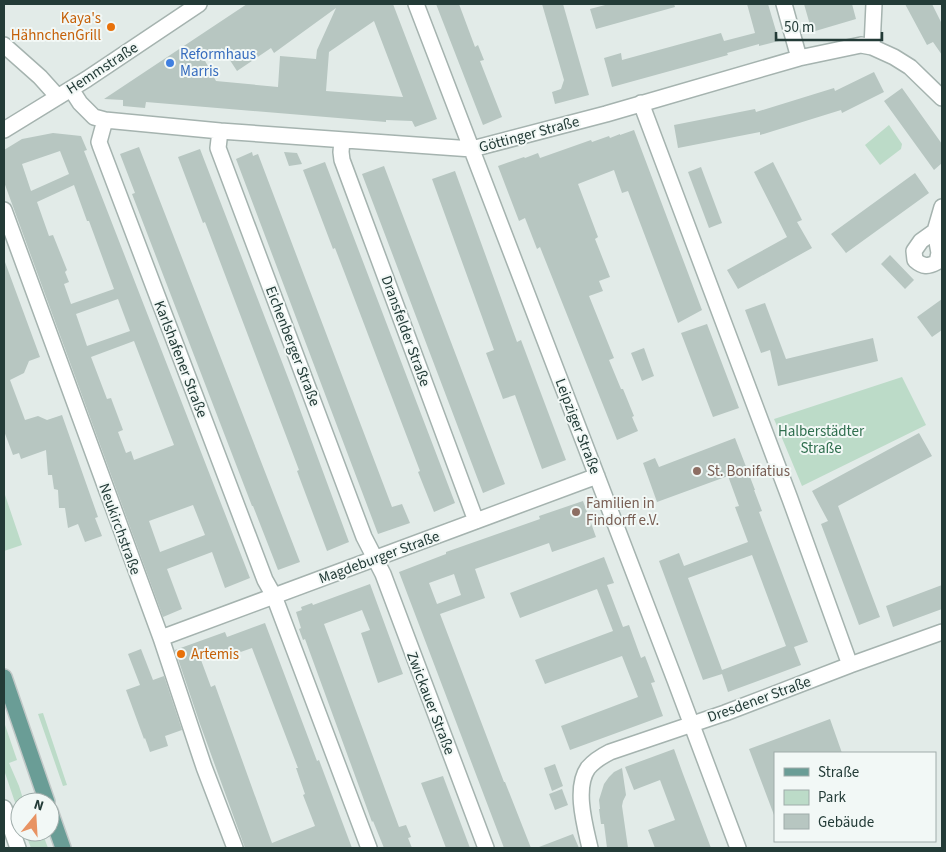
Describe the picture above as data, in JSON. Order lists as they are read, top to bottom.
{
  "streets": {
    "street": [
      "Hemmstraße",
      "Göttinger Straße",
      "Dransfelder Straße",
      "Eichenberger Straße",
      "Karlshafener Straße",
      "Leipziger Straße",
      "Neukirchstraße",
      "Magdeburger Straße",
      "Dresdener Straße",
      "Zwickauer Straße"
    ]
  },
  "crossings": [
    ["Hemmstraße", "Göttinger Straße"],
    ["Göttinger Straße", "Dransfelder Straße"],
    ["Göttinger Straße", "Eichenberger Straße"],
    ["Göttinger Straße", "Karlshafener Straße"],
    ["Göttinger Straße", "Leipziger Straße"],
    ["Dransfelder Straße", "Magdeburger Straße"],
    ["Eichenberger Straße", "Magdeburger Straße"],
    ["Eichenberger Straße", "Zwickauer Straße"],
    ["Karlshafener Straße", "Magdeburger Straße"],
    ["Leipziger Straße", "Magdeburger Straße"],
    ["Leipziger Straße", "Dresdener Straße"],
    ["Neukirchstraße", "Magdeburger Straße"],
    ["Magdeburger Straße", "Zwickauer Straße"]
  ],
  "parks": ["Halberstädter Straße"],
  "places": [
    "Kaya's HähnchenGrill",
    "Reformhaus Marris",
    "St. Bonifatius",
    "Familien in Findorff e.V.",
    "Artemis"
  ],
  "legend": ["Straße", "Park", "Gebäude"],
  "scale_bar": "50 m",
  "north": "top"
}
